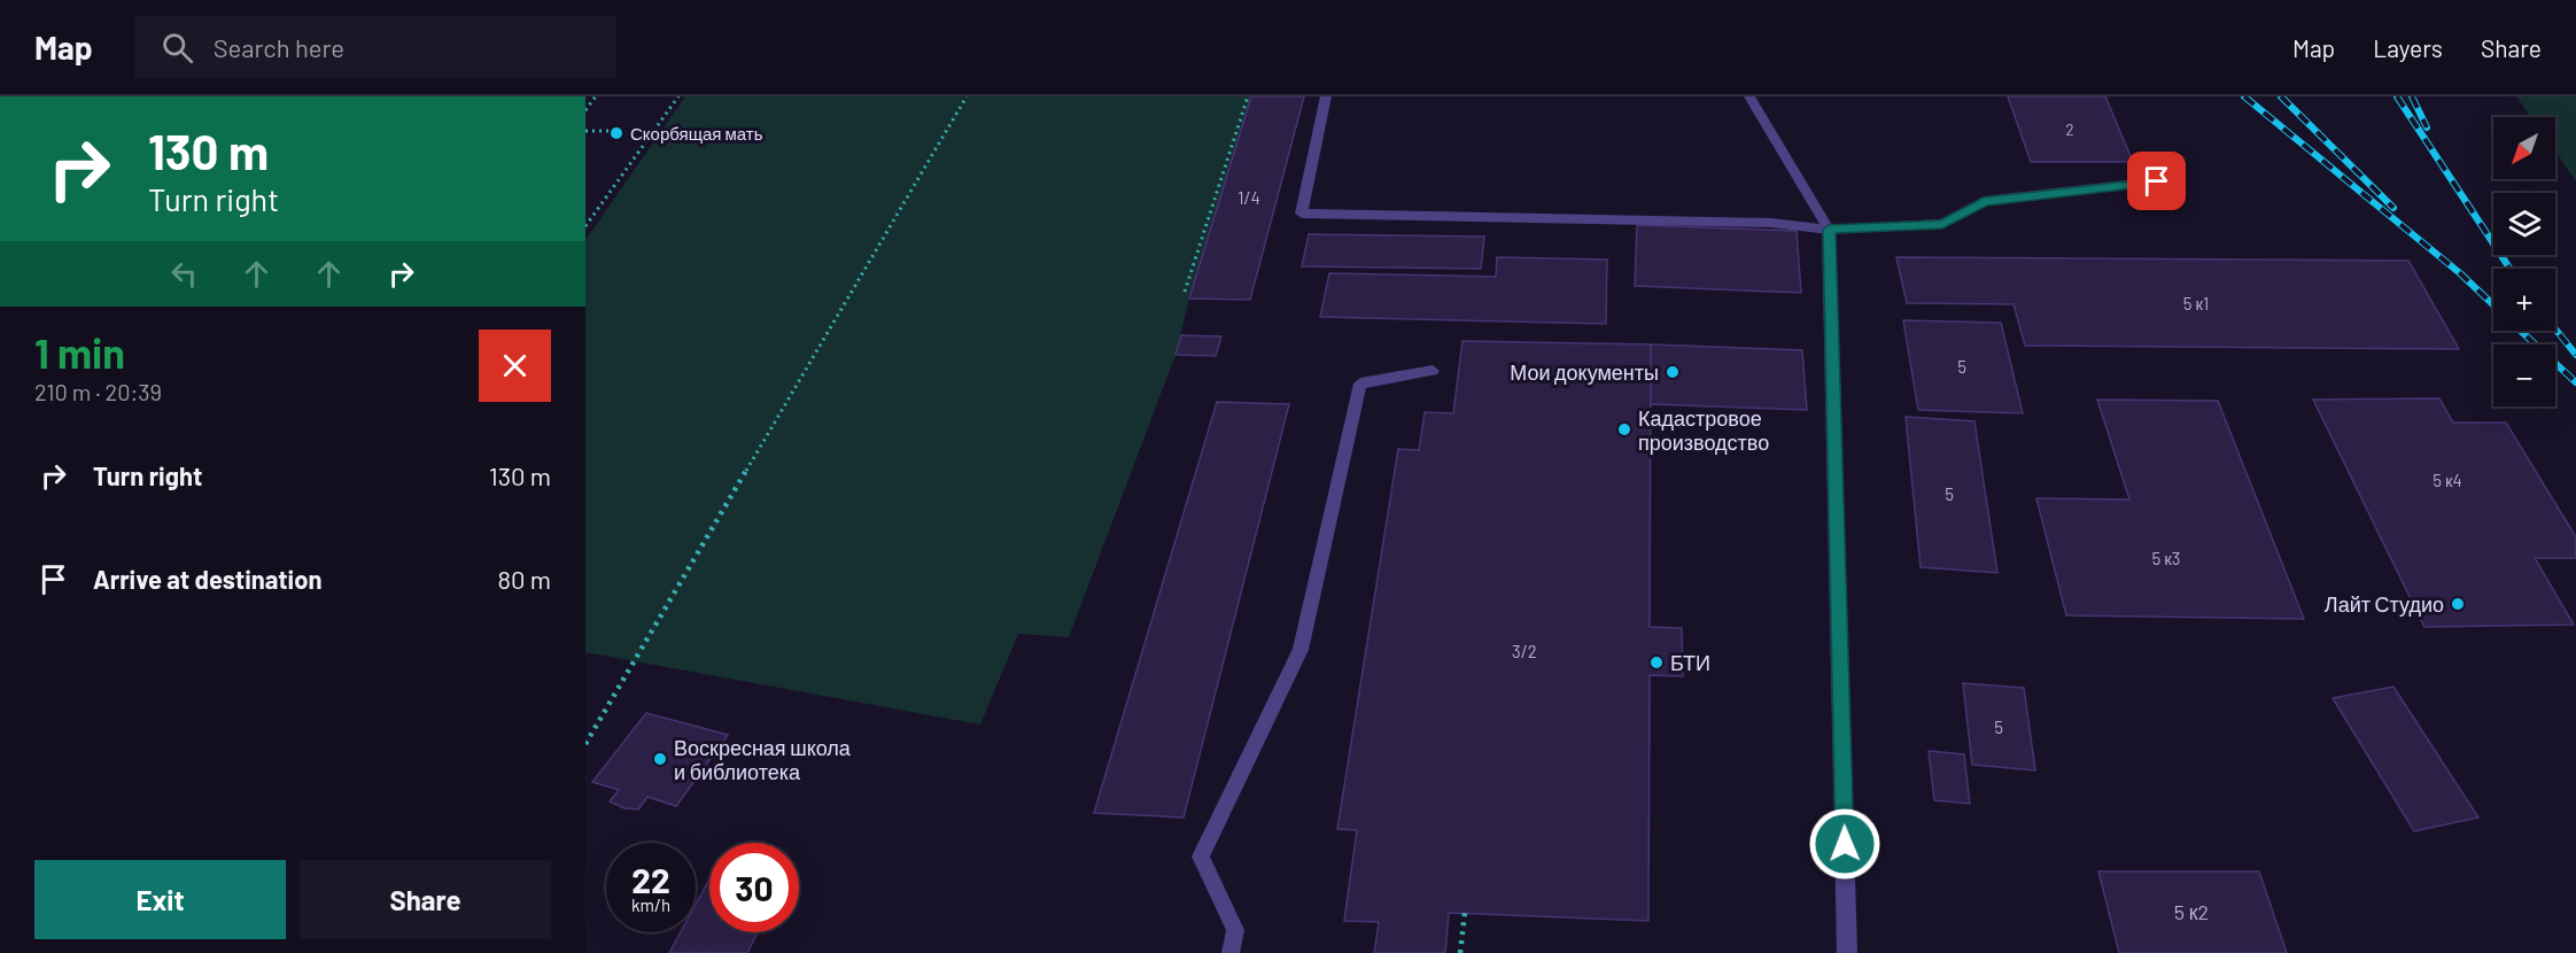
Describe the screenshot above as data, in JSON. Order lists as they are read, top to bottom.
{
  "places": [
    "Скорбящая мать",
    "Мои документы",
    "Кадастровое производство",
    "Лайт Студио",
    "БТИ",
    "Воскресная школа и библиотека"
  ],
  "house_numbers": [
    "2",
    "1/4",
    "5 к1",
    "5",
    "5 к4",
    "5",
    "5 к3",
    "3/2",
    "5",
    "5 к2"
  ],
  "north": "bottom left",
  "page": {
    "header": "Map",
    "search": "Search here",
    "nav": ["Map", "Layers", "Share"],
    "turn": ["130 m", "Turn right"],
    "map_buttons": ["+", "−"],
    "heading": ["1 min", "210 m · 20:39"],
    "list": [
      {
        "name": "Turn right",
        "value": "130 m"
      },
      {
        "name": "Arrive at destination",
        "value": "80 m"
      }
    ],
    "speed": "22 km/h",
    "limit": "30",
    "buttons": ["Exit", "Share"]
  }
}
